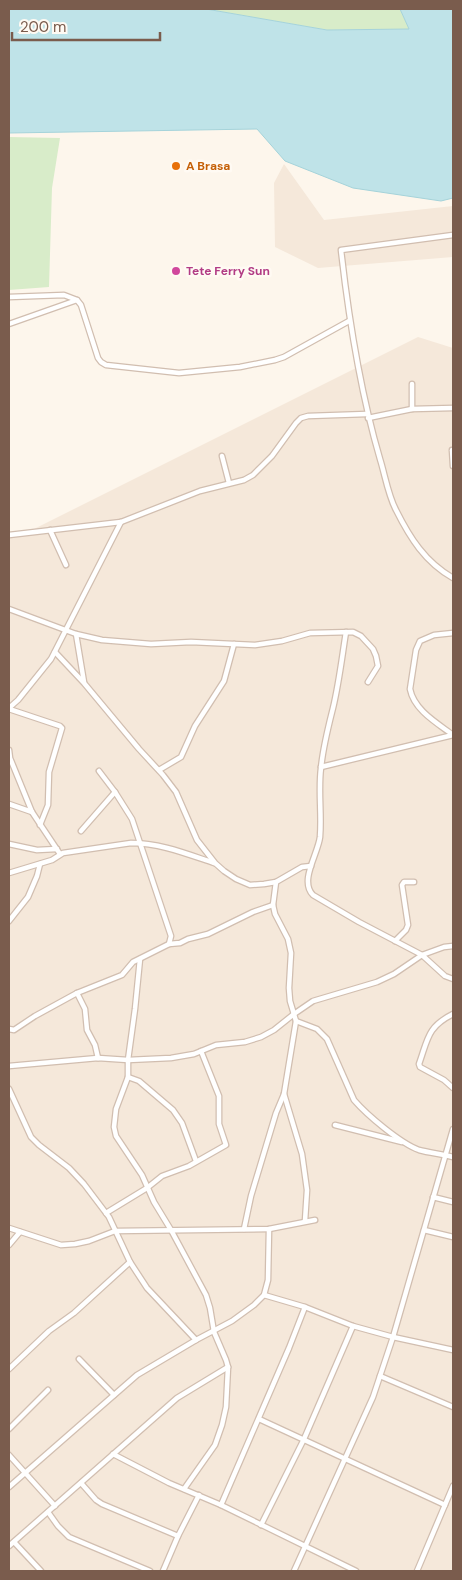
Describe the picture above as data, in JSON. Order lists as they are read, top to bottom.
{
  "places": ["A Brasa", "Tete Ferry Sun"],
  "scale_bar": "200 m"
}
